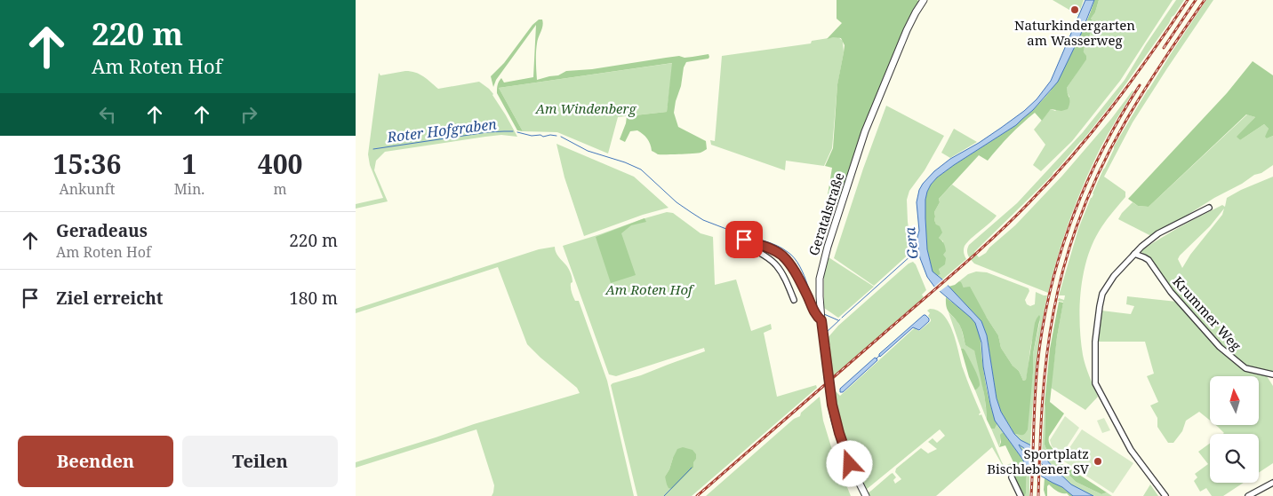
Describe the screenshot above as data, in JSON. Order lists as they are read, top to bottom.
{
  "streets": {
    "street": ["Geratalstraße", "Krummer Weg"]
  },
  "water": ["Roter Hofgraben", "Gera"],
  "parks": ["Am Windenberg", "Am Roten Hof"],
  "places": ["Naturkindergarten am Wasserweg", "Sportplatz Bischlebener SV"],
  "north": "top",
  "page": {
    "turn": ["220 m", "Am Roten Hof"],
    "eta": [
      "15:36",
      "Ankunft",
      "1",
      "Min.",
      "400",
      "m"
    ],
    "list": [
      {
        "name": "Geradeaus",
        "note": "Am Roten Hof",
        "value": "220 m"
      },
      {
        "name": "Ziel erreicht",
        "value": "180 m"
      }
    ],
    "buttons": ["Beenden", "Teilen"]
  }
}
